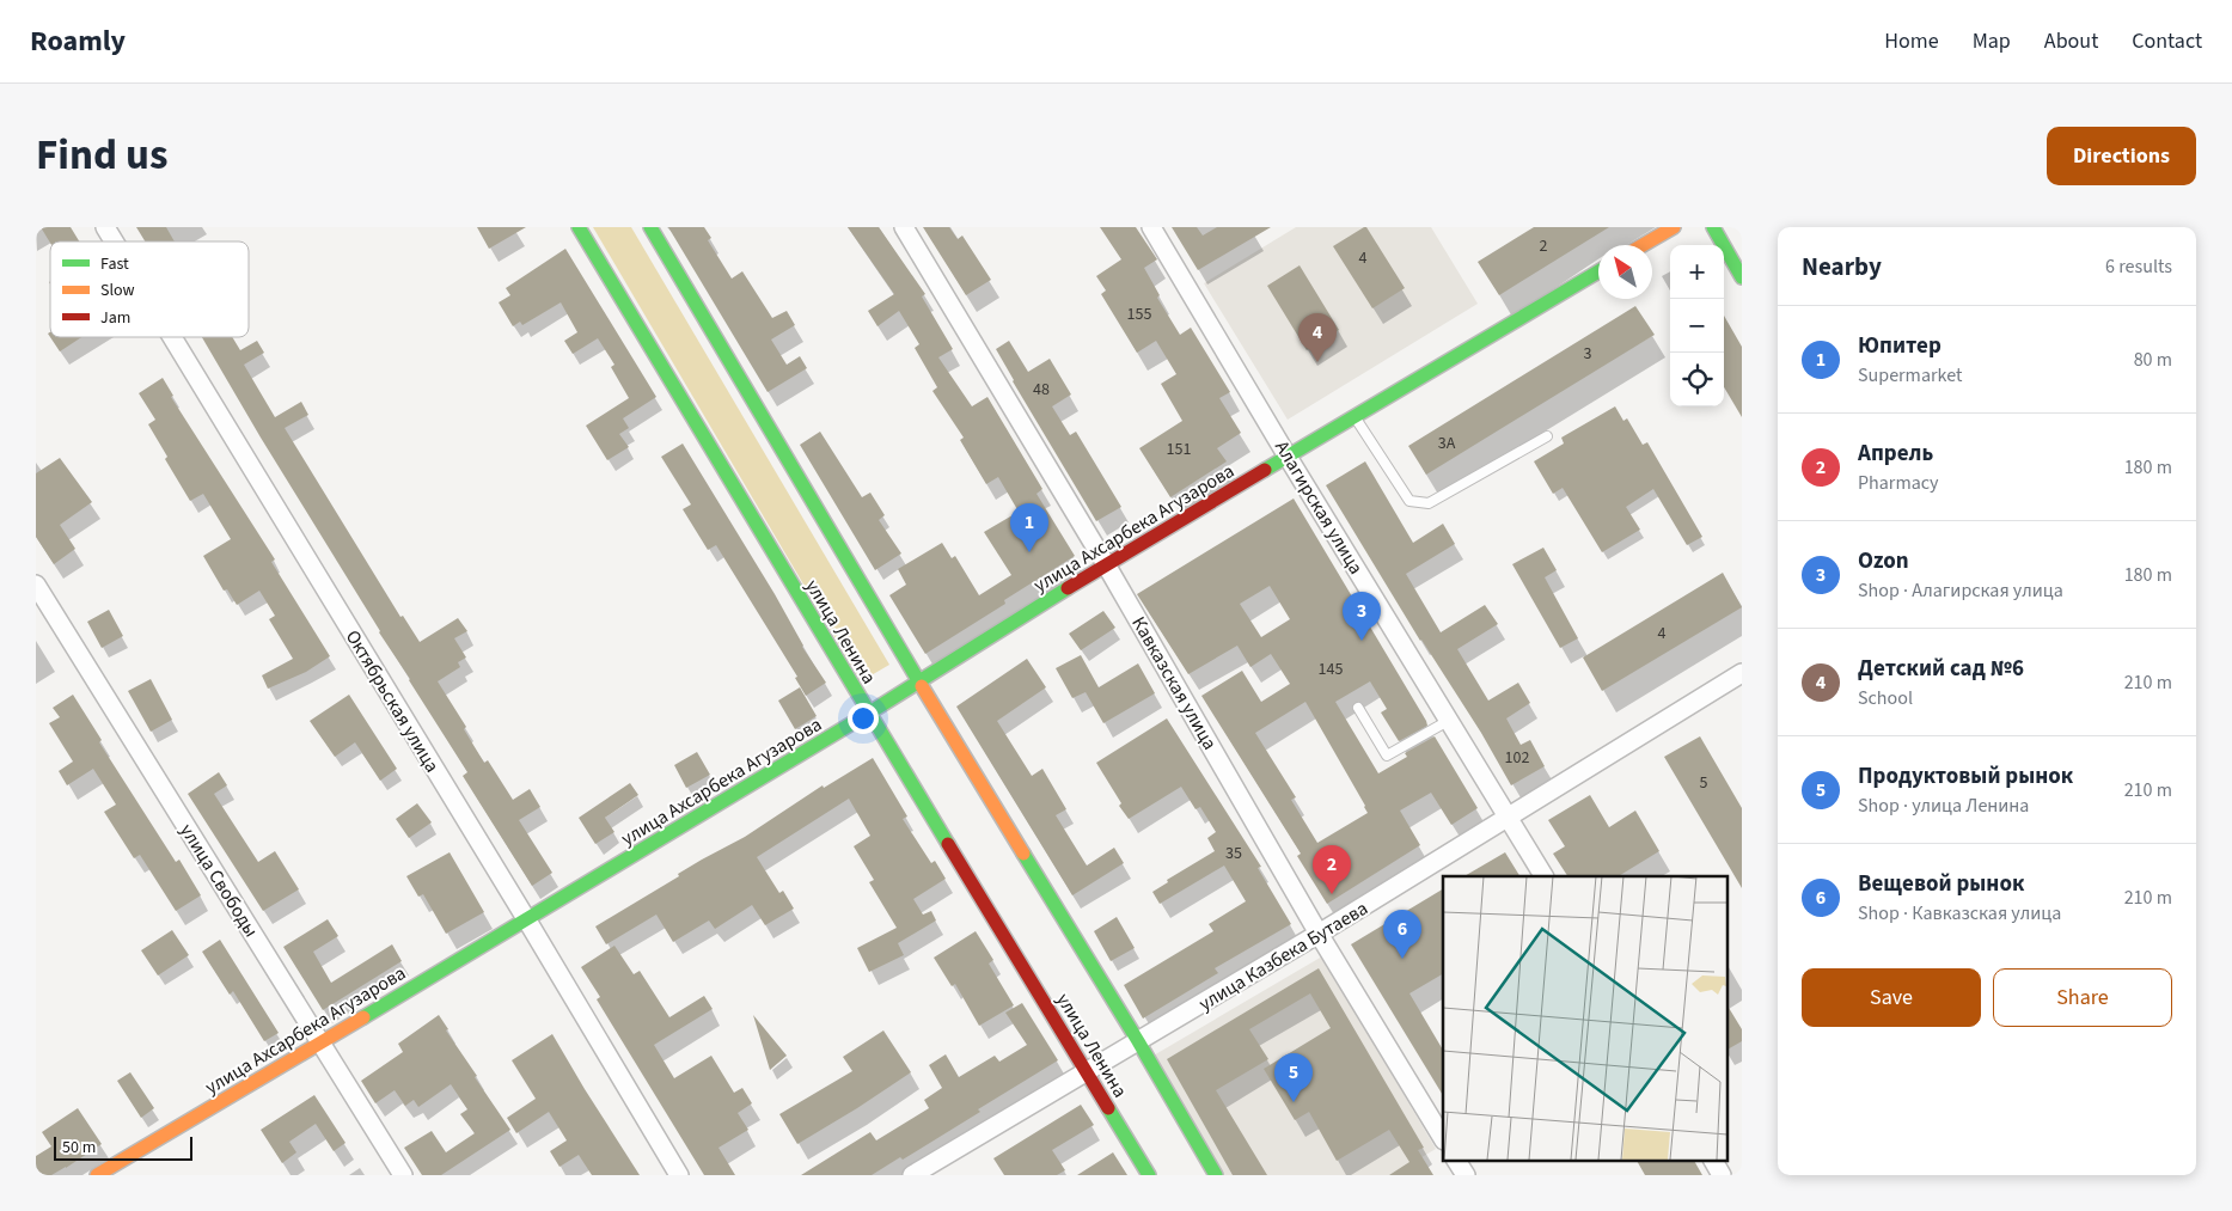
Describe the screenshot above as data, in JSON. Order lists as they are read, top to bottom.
{
  "streets": {
    "street": [
      "Алагирская улица",
      "улица Ахсарбека Агузарова",
      "улица Ленина",
      "Кавказская улица",
      "Октябрьская улица",
      "улица Свободы",
      "улица Казбека Бутаева"
    ]
  },
  "crossings": [
    ["Алагирская улица", "улица Ахсарбека Агузарова"],
    ["Алагирская улица", "улица Казбека Бутаева"],
    ["улица Ахсарбека Агузарова", "улица Ленина"],
    ["улица Ахсарбека Агузарова", "Кавказская улица"],
    ["улица Ахсарбека Агузарова", "Октябрьская улица"],
    ["улица Ахсарбека Агузарова", "улица Свободы"],
    ["улица Ленина", "улица Казбека Бутаева"],
    ["Кавказская улица", "улица Казбека Бутаева"]
  ],
  "house_numbers": [
    "2",
    "4",
    "155",
    "3",
    "48",
    "3А",
    "151",
    "4",
    "145",
    "102",
    "5",
    "35"
  ],
  "legend": ["Fast", "Slow", "Jam"],
  "scale_bar": "50 m",
  "north": "top left",
  "page": {
    "header": "Roamly",
    "nav": [
      "Home",
      "Map",
      "About",
      "Contact"
    ],
    "title": "Find us",
    "buttons": [
      "Directions",
      ["Save", "Share"]
    ],
    "heading": ["Nearby", "6 results"],
    "map_buttons": ["+", "−"],
    "list": [
      {
        "mark": "1",
        "name": "Юпитер",
        "note": "Supermarket",
        "value": "80 m"
      },
      {
        "mark": "2",
        "name": "Апрель",
        "note": "Pharmacy",
        "value": "180 m"
      },
      {
        "mark": "3",
        "name": "Ozon",
        "note": "Shop · Алагирская улица",
        "value": "180 m"
      },
      {
        "mark": "4",
        "name": "Детский сад №6",
        "note": "School",
        "value": "210 m"
      },
      {
        "mark": "5",
        "name": "Продуктовый рынок",
        "note": "Shop · улица Ленина",
        "value": "210 m"
      },
      {
        "mark": "6",
        "name": "Вещевой рынок",
        "note": "Shop · Кавказская улица",
        "value": "210 m"
      }
    ],
    "pins": [
      "4",
      "1",
      "3",
      "2",
      "6",
      "5"
    ],
    "scale": "50 m"
  }
}
